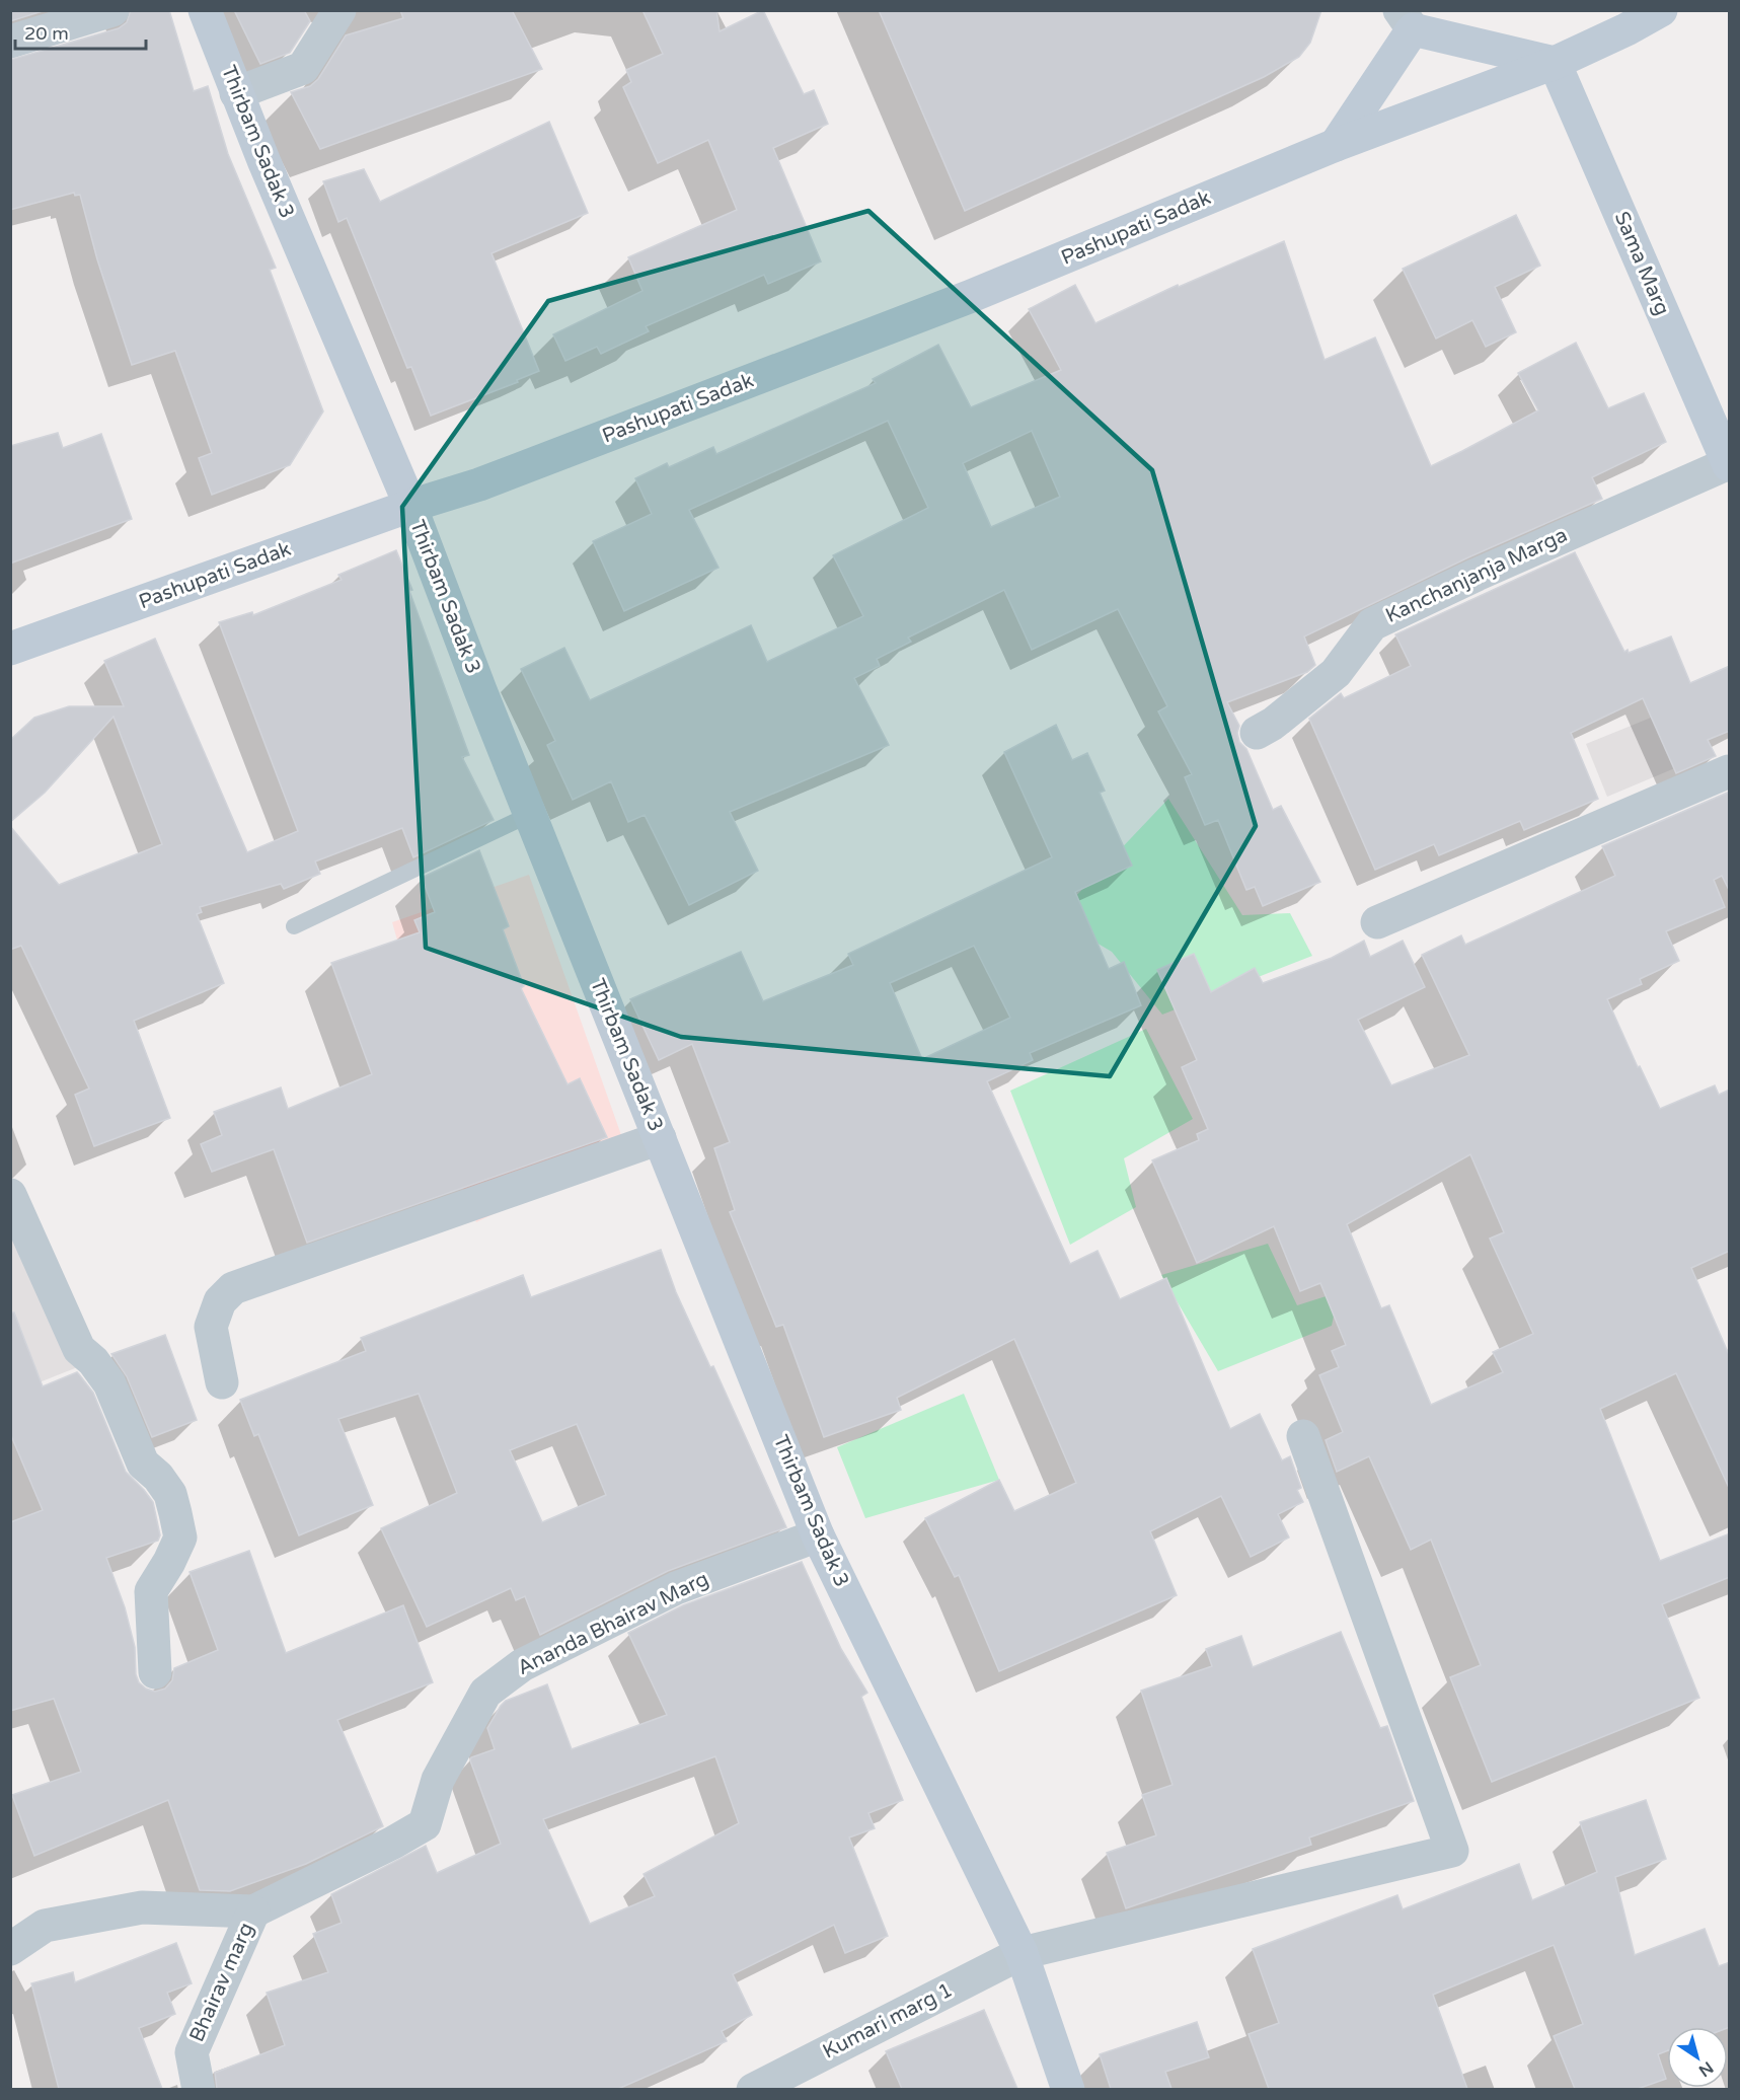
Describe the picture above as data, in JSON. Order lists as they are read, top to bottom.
{
  "streets": {
    "main road": ["Thirbam Sadak 3", "Pashupati Sadak", "Sama Marg"],
    "street": [
      "Kanchanjanja Marga",
      "Ananda Bhairav Marg",
      "Bhairav marg",
      "Kumari marg 1"
    ]
  },
  "crossings": [
    ["Thirbam Sadak 3", "Pashupati Sadak"],
    ["Thirbam Sadak 3", "Ananda Bhairav Marg"],
    ["Thirbam Sadak 3", "Kumari marg 1"],
    ["Pashupati Sadak", "Sama Marg"],
    ["Sama Marg", "Kanchanjanja Marga"],
    ["Ananda Bhairav Marg", "Bhairav marg"]
  ],
  "scale_bar": "20 m",
  "north": "bottom right"
}
